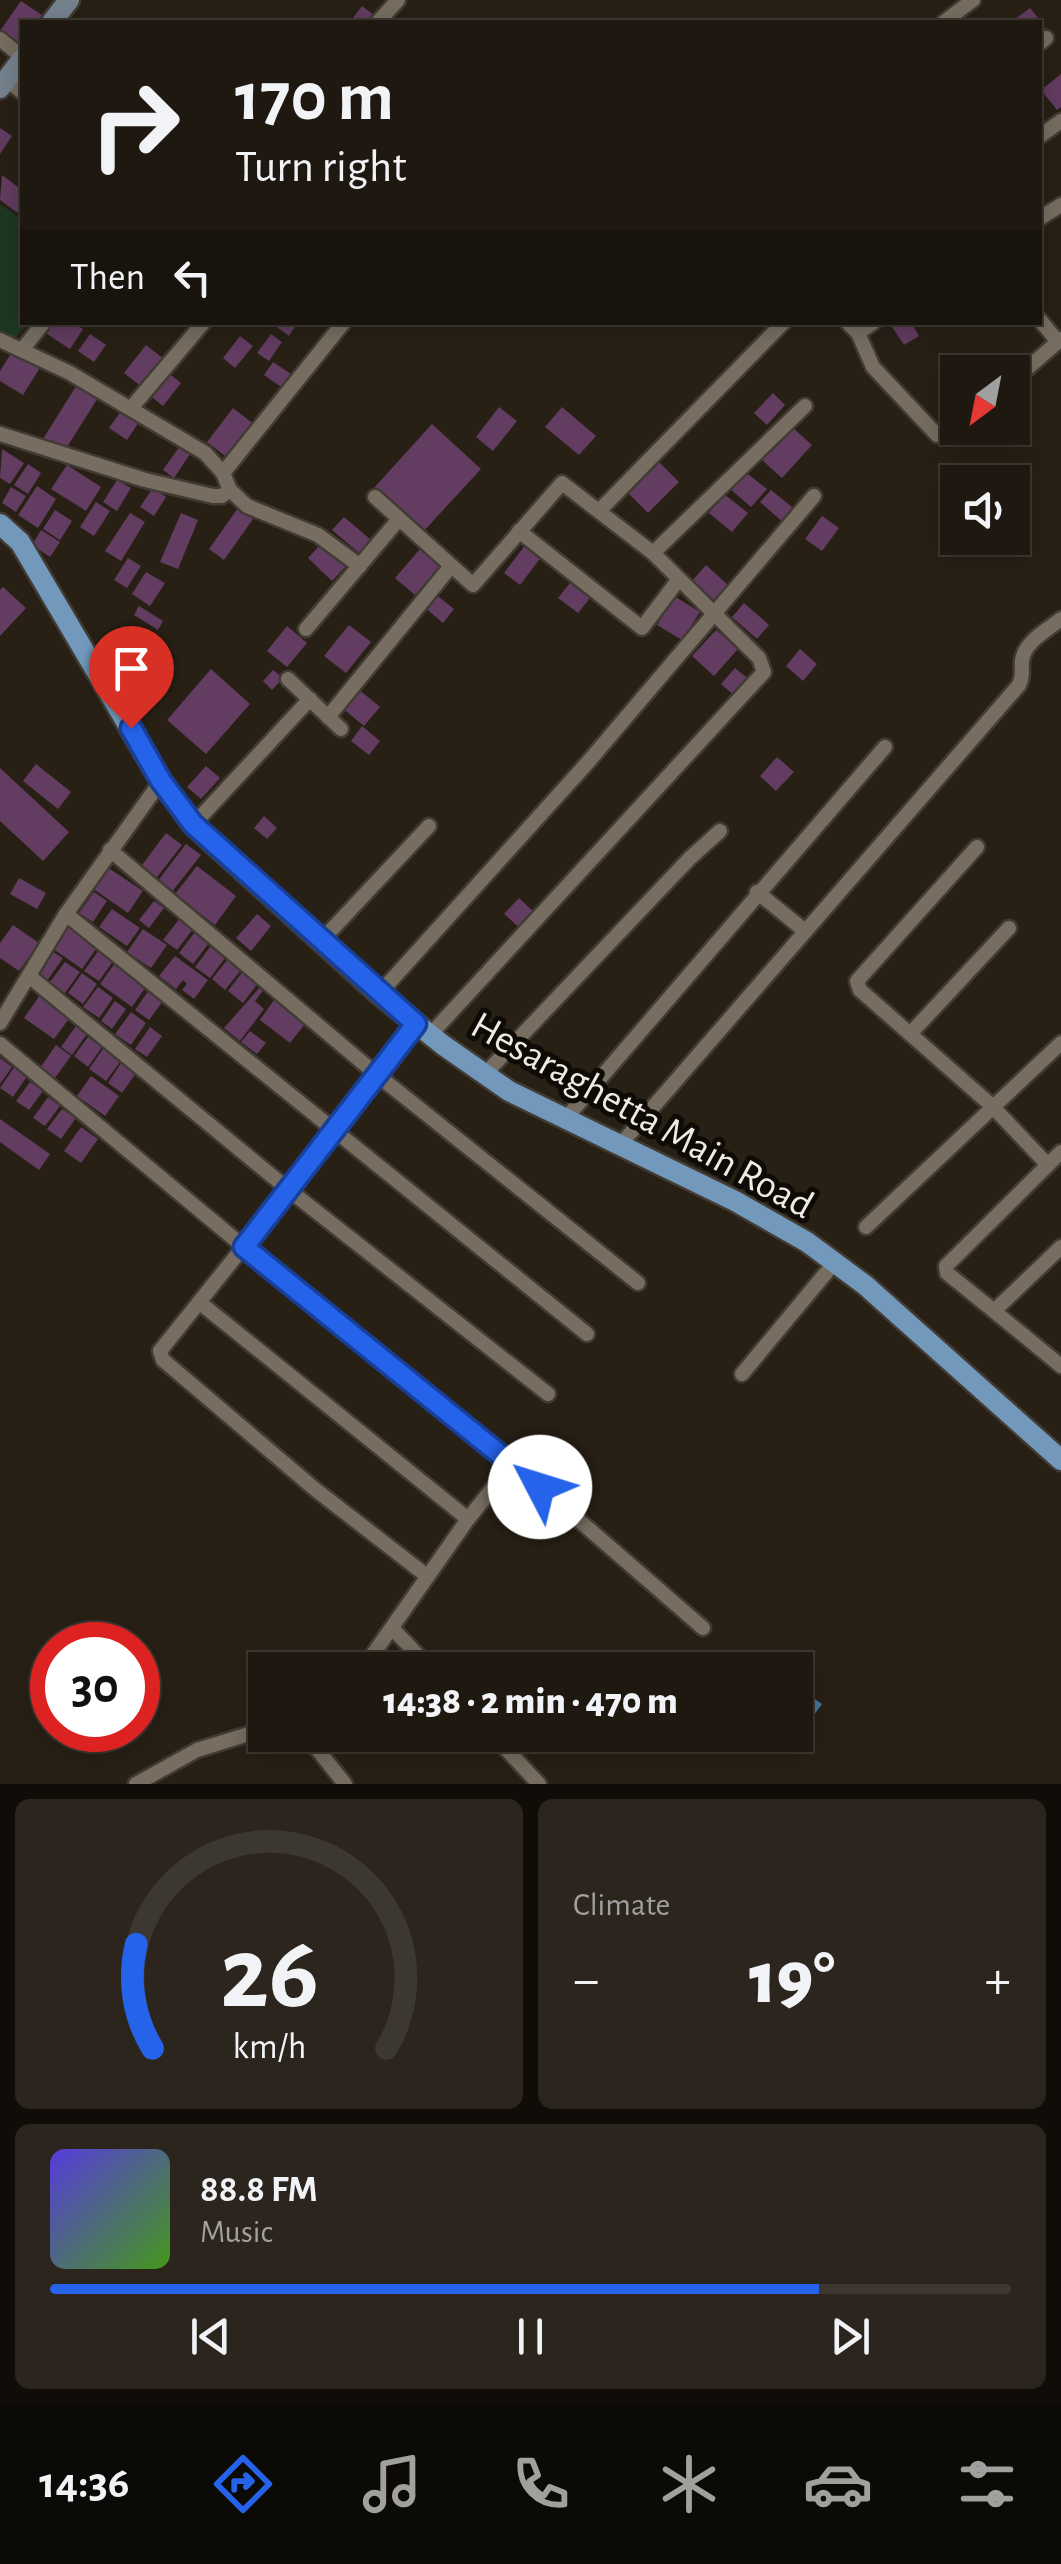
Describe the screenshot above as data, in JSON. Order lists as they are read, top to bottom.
{
  "streets": {
    "main road": ["Hesaraghetta Main Road"]
  },
  "north": "bottom left",
  "page": {
    "turn": ["170 m", "Turn right"],
    "then": "Then",
    "limit": "30",
    "trip": "14:38 · 2 min · 470 m",
    "tile": "Climate",
    "heat": ["−", "19°", "+"],
    "song": ["88.8 FM", "Music"],
    "tabs": "14:36",
    "gauge": ["26", "km/h"]
  }
}
